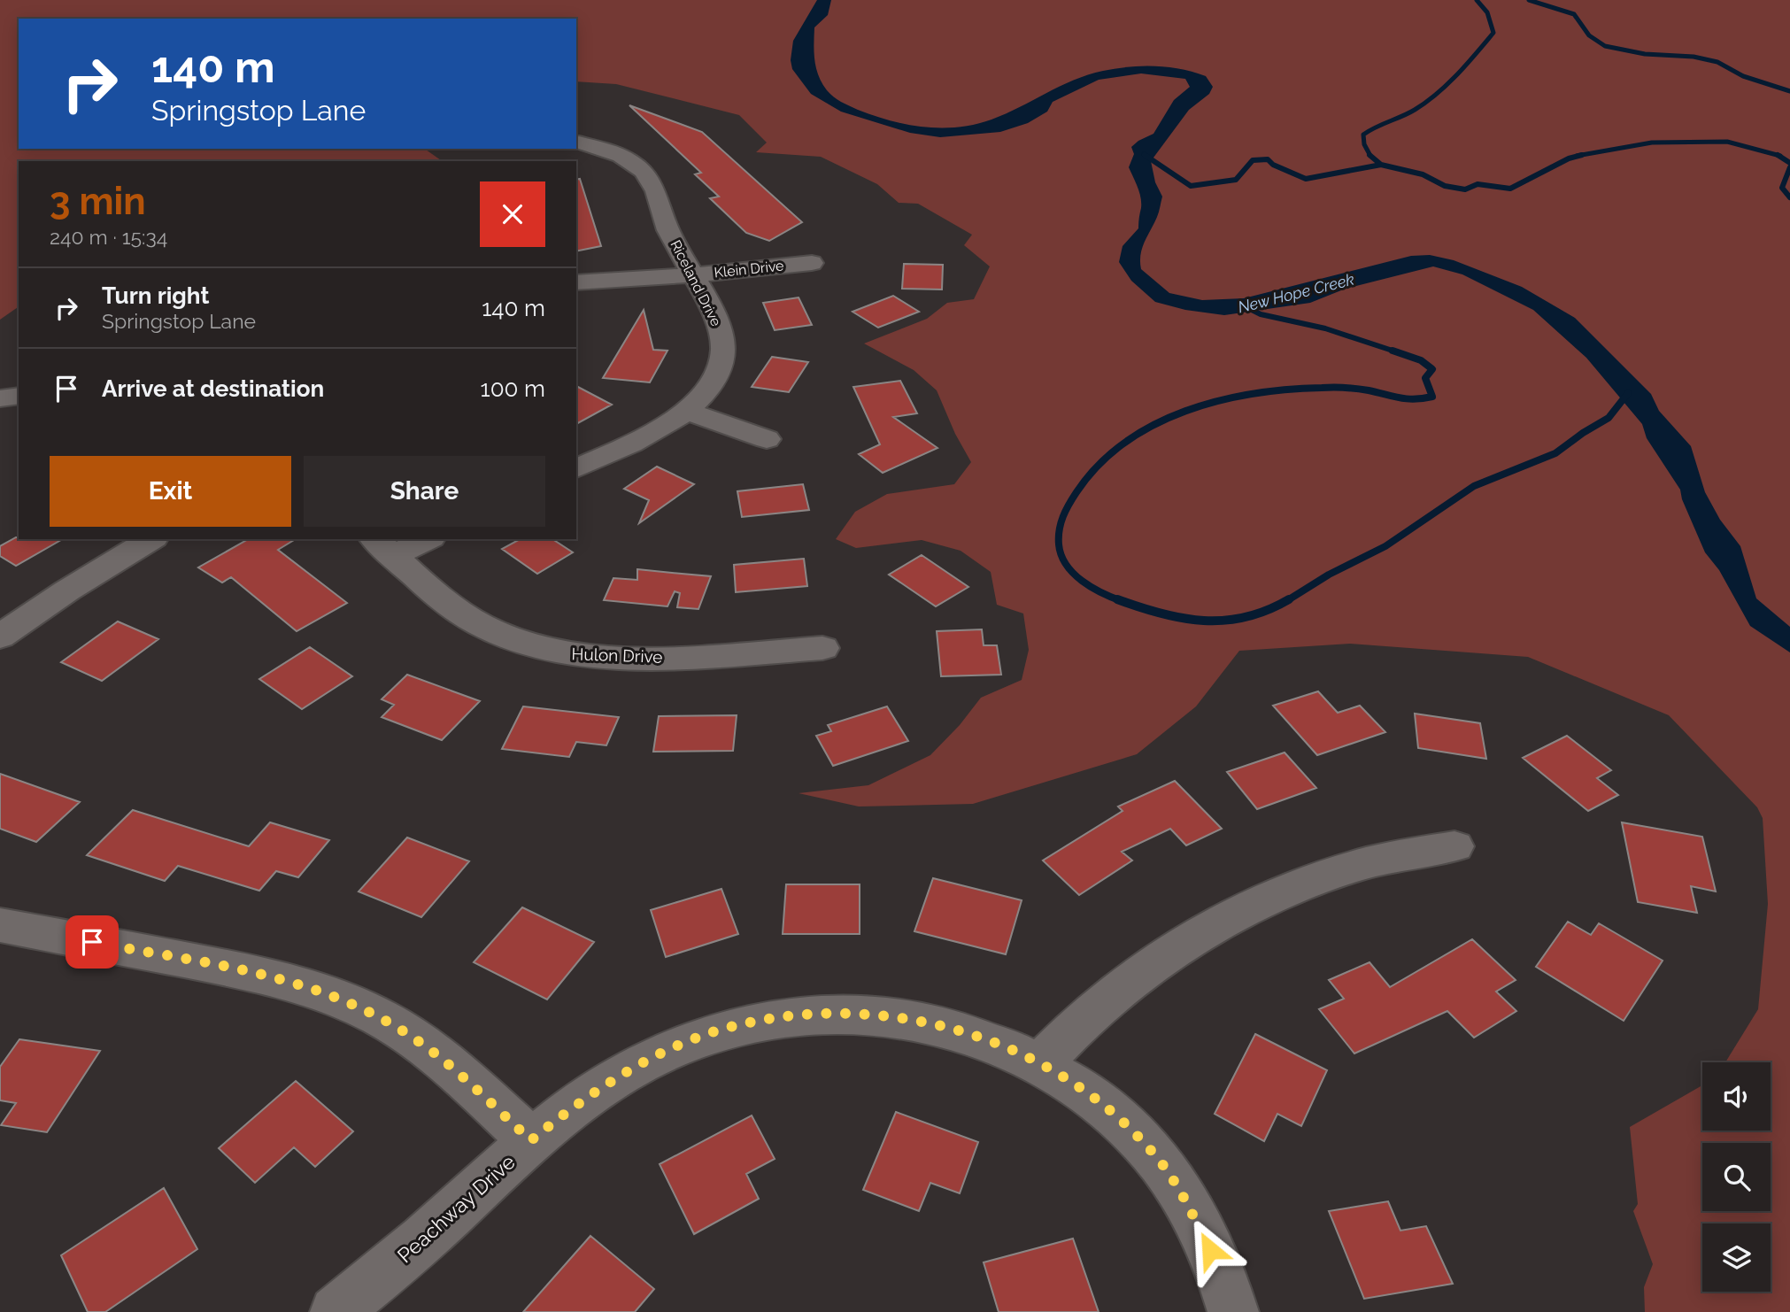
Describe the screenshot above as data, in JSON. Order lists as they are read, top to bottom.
{
  "streets": {
    "street": [
      "Klein Drive",
      "Riceland Drive",
      "Hulon Drive",
      "Peachway Drive"
    ]
  },
  "crossings": [
    ["Klein Drive", "Riceland Drive"]
  ],
  "water": ["New Hope Creek"],
  "page": {
    "turn": ["140 m", "Springstop Lane"],
    "heading": ["3 min", "240 m · 15:34"],
    "list": [
      {
        "name": "Turn right",
        "note": "Springstop Lane",
        "value": "140 m"
      },
      {
        "name": "Arrive at destination",
        "value": "100 m"
      }
    ],
    "buttons": ["Exit", "Share"]
  }
}
